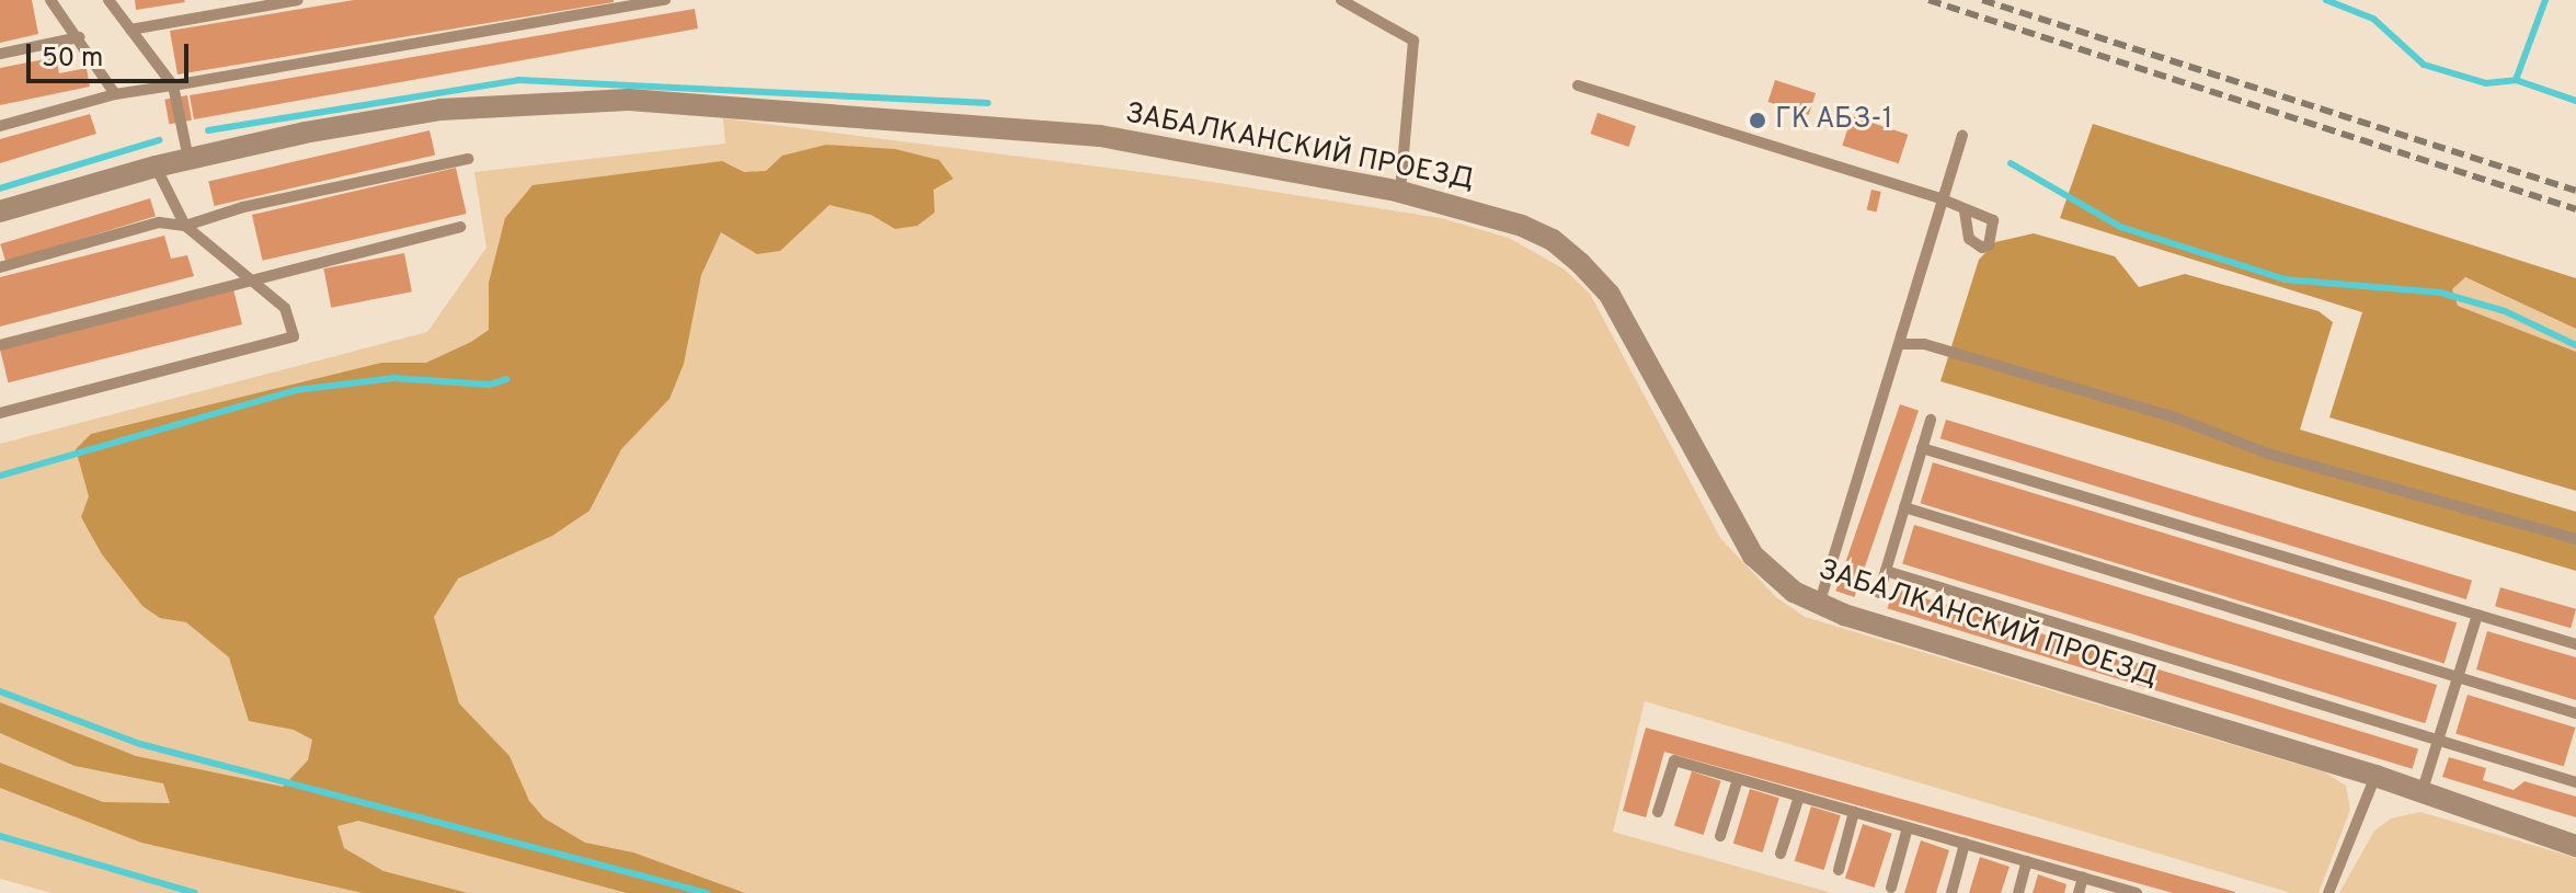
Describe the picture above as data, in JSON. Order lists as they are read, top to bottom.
{
  "streets": {
    "street": ["ЗАБАЛКАНСКИЙ ПРОЕЗД"]
  },
  "places": ["ГК АБЗ-1"],
  "scale_bar": "50 m"
}
